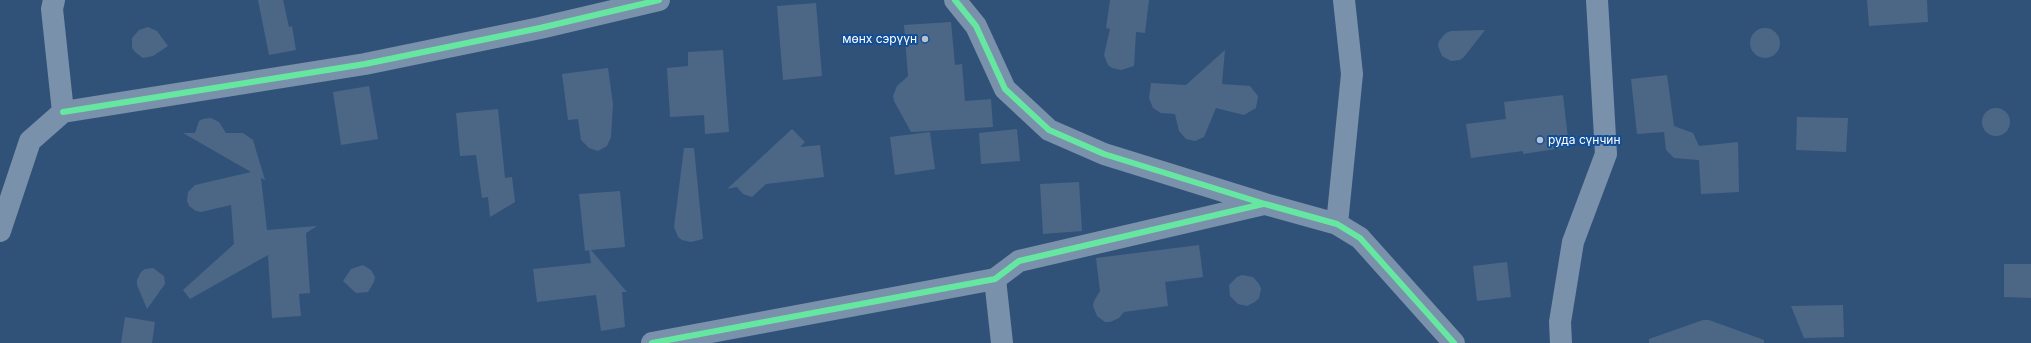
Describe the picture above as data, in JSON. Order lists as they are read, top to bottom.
{
  "places": ["мөнх сэрүүн", "руда сүнчин"]
}
